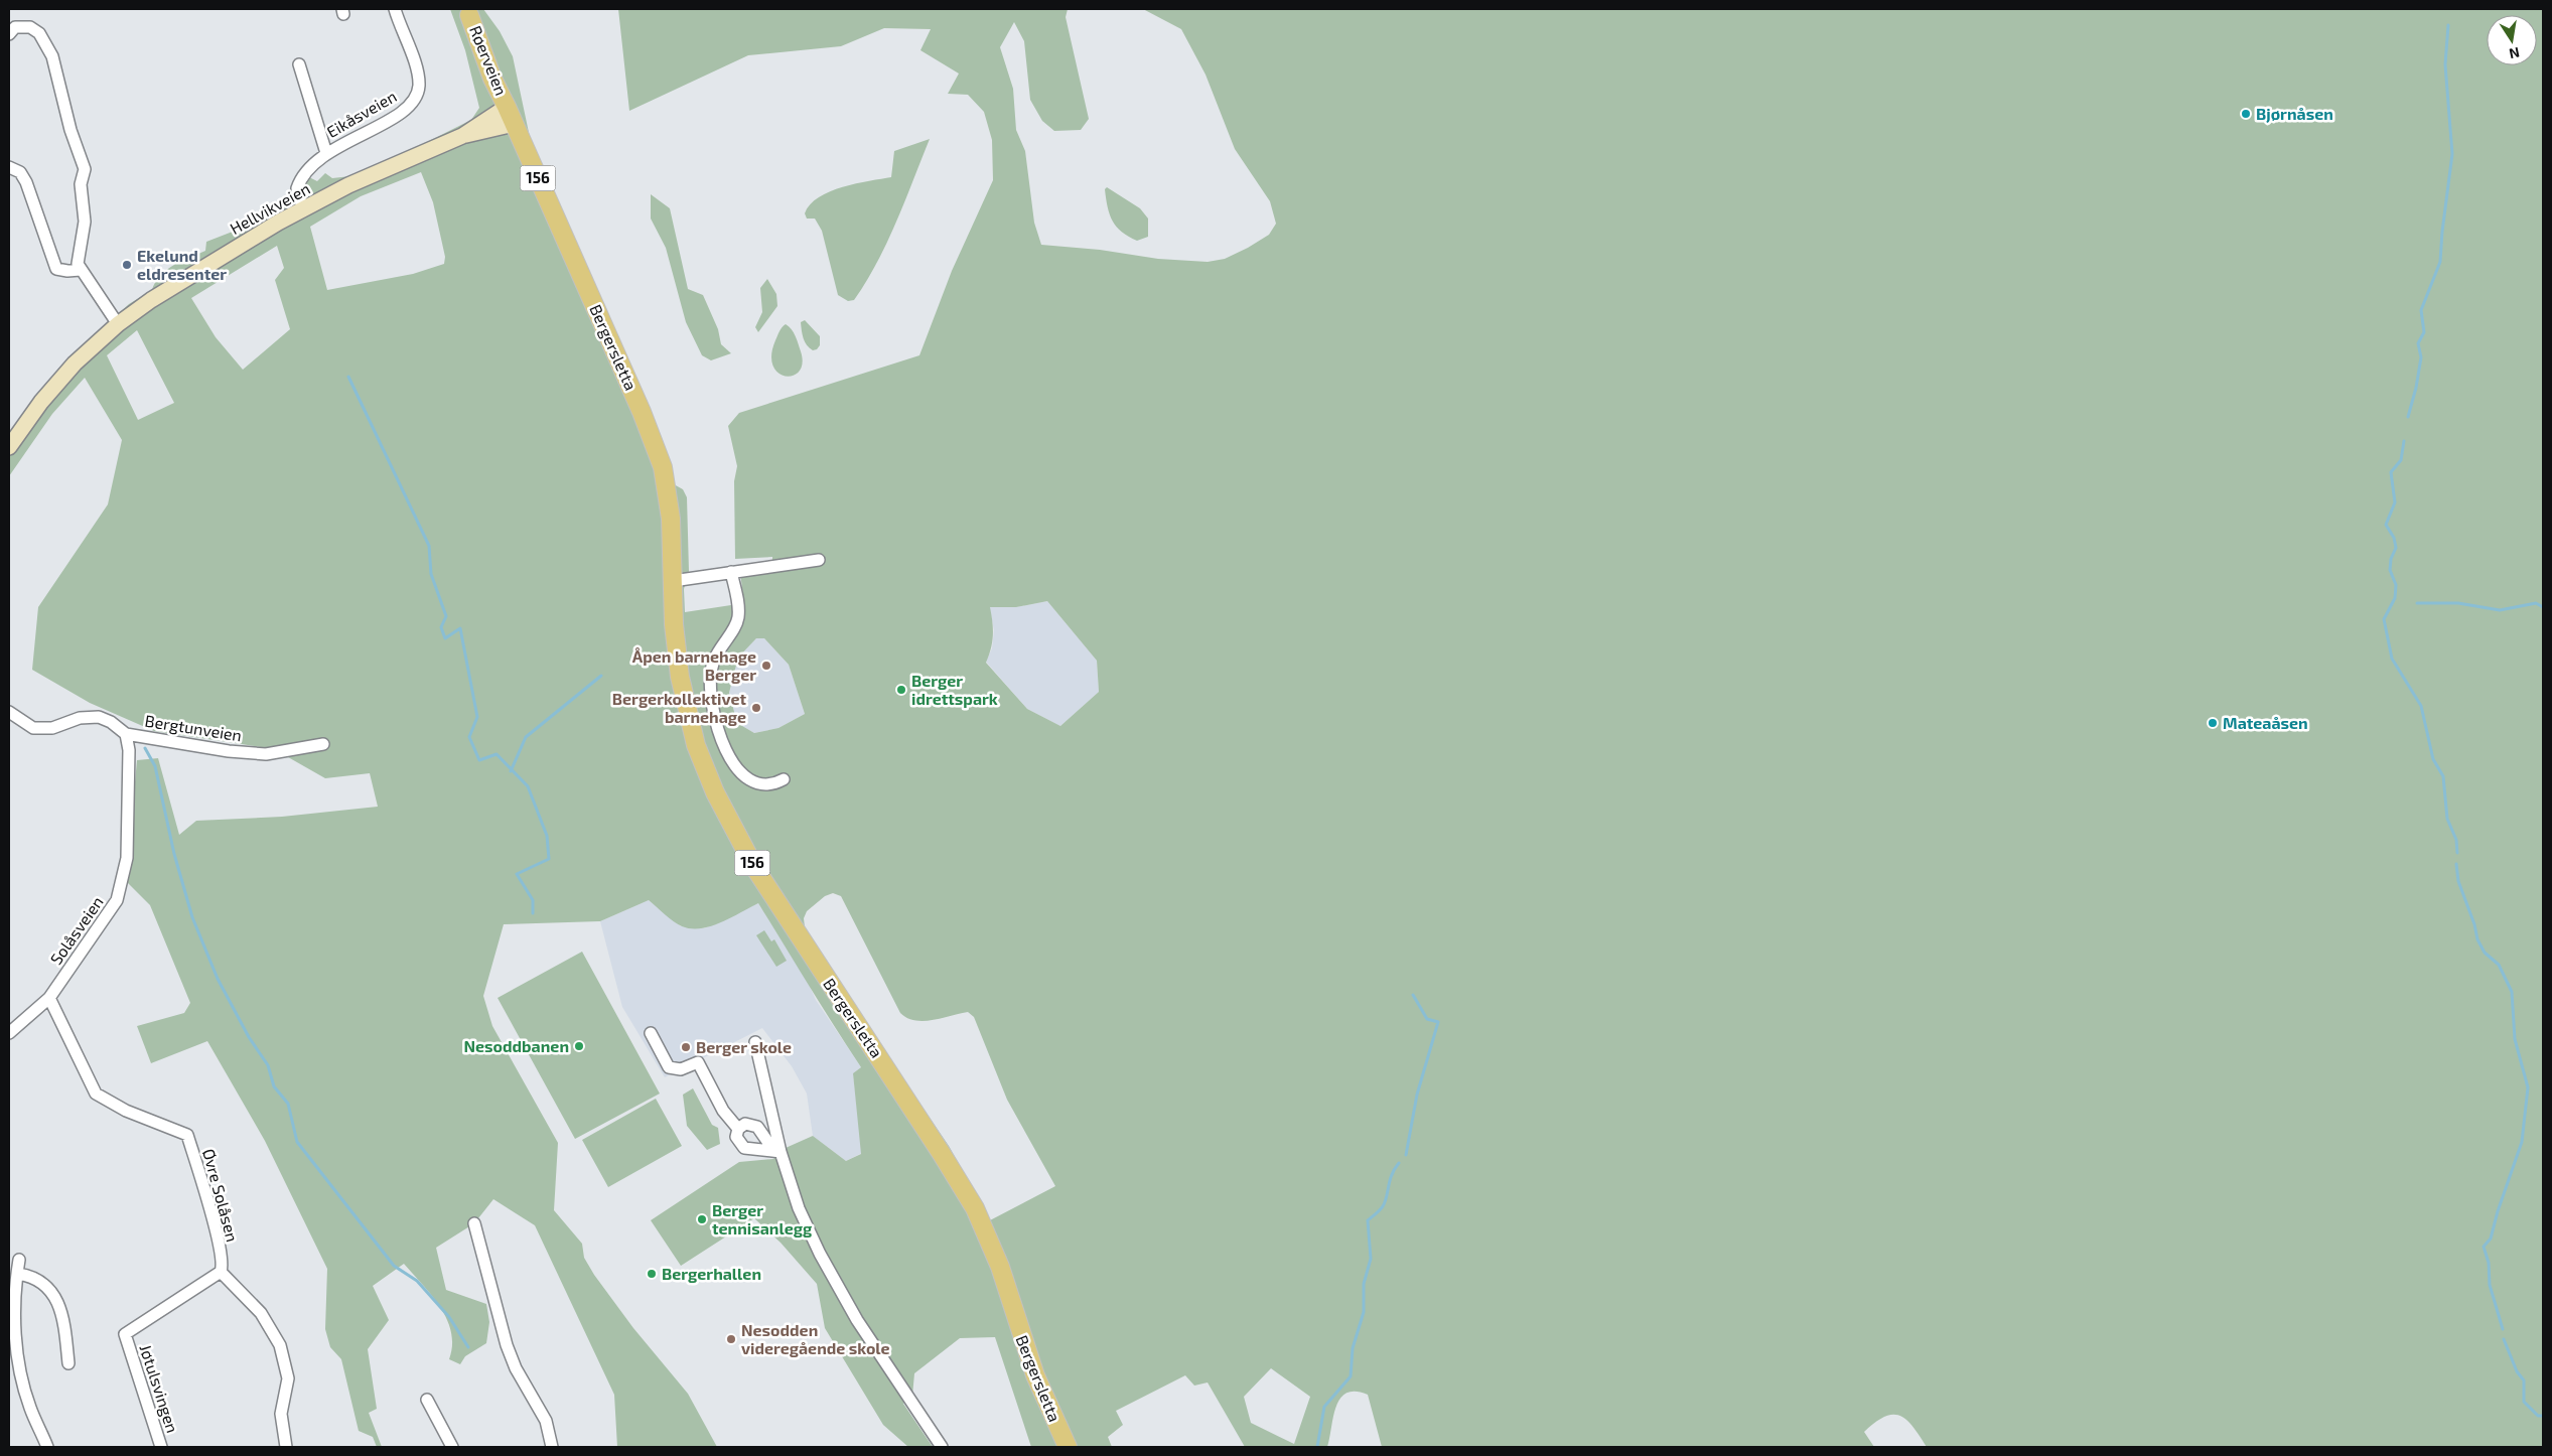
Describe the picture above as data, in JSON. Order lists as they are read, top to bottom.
{
  "streets": {
    "main road": [
      "Røerveien",
      "156",
      "Hellvikveien",
      "Bergersletta"
    ],
    "street": [
      "Eikåsveien",
      "Bergtunveien",
      "Solåsveien",
      "Øvre Solåsen",
      "Jøtulsvingen"
    ]
  },
  "crossings": [
    ["Røerveien", "Hellvikveien"],
    ["Røerveien", "Bergersletta"],
    ["Eikåsveien", "Hellvikveien"],
    ["Hellvikveien", "Bergersletta"],
    ["Bergtunveien", "Solåsveien"],
    ["Solåsveien", "Øvre Solåsen"],
    ["Øvre Solåsen", "Jøtulsvingen"]
  ],
  "places": [
    "Bjørnåsen",
    "Ekelund eldresenter",
    "Åpen barnehage Berger",
    "Berger idrettspark",
    "Bergerkollektivet barnehage",
    "Mateaåsen",
    "Nesoddbanen",
    "Berger skole",
    "Berger tennisanlegg",
    "Bergerhallen",
    "Nesodden videregående skole"
  ],
  "north": "bottom"
}
